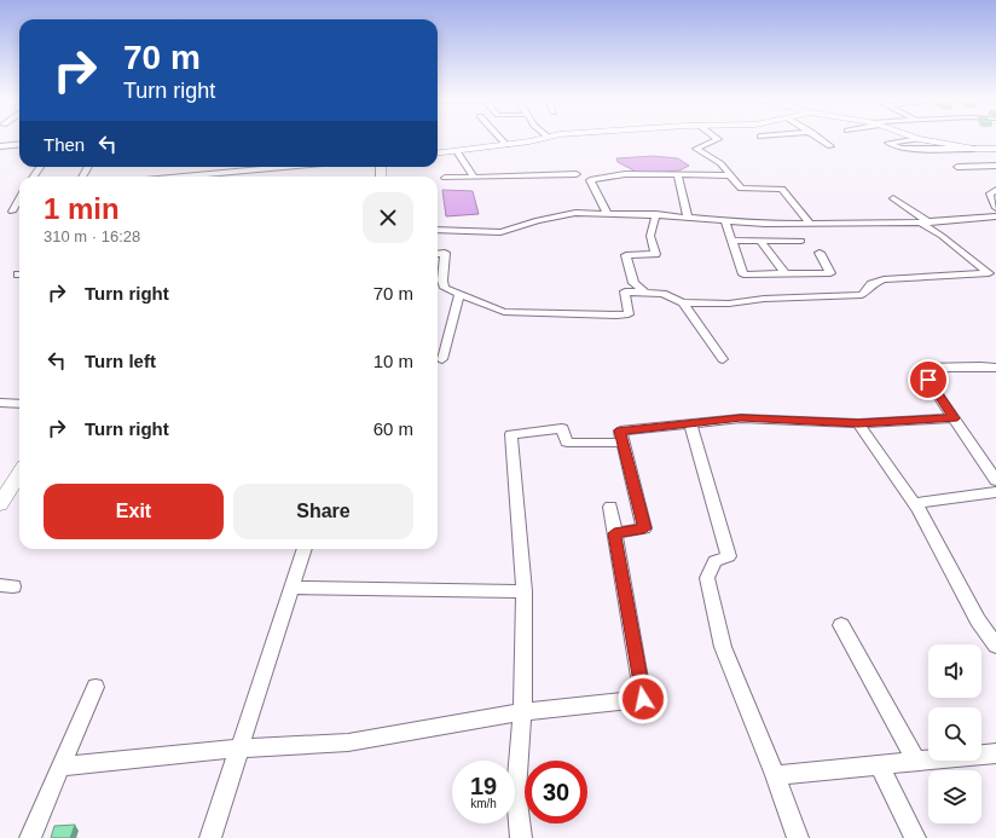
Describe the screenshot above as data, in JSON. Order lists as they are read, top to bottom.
{
  "page": {
    "turn": ["70 m", "Turn right"],
    "then": "Then",
    "heading": ["1 min", "310 m · 16:28"],
    "list": [
      {
        "name": "Turn right",
        "value": "70 m"
      },
      {
        "name": "Turn left",
        "value": "10 m"
      },
      {
        "name": "Turn right",
        "value": "60 m"
      }
    ],
    "buttons": ["Exit", "Share"],
    "speed": "19 km/h",
    "limit": "30"
  }
}
